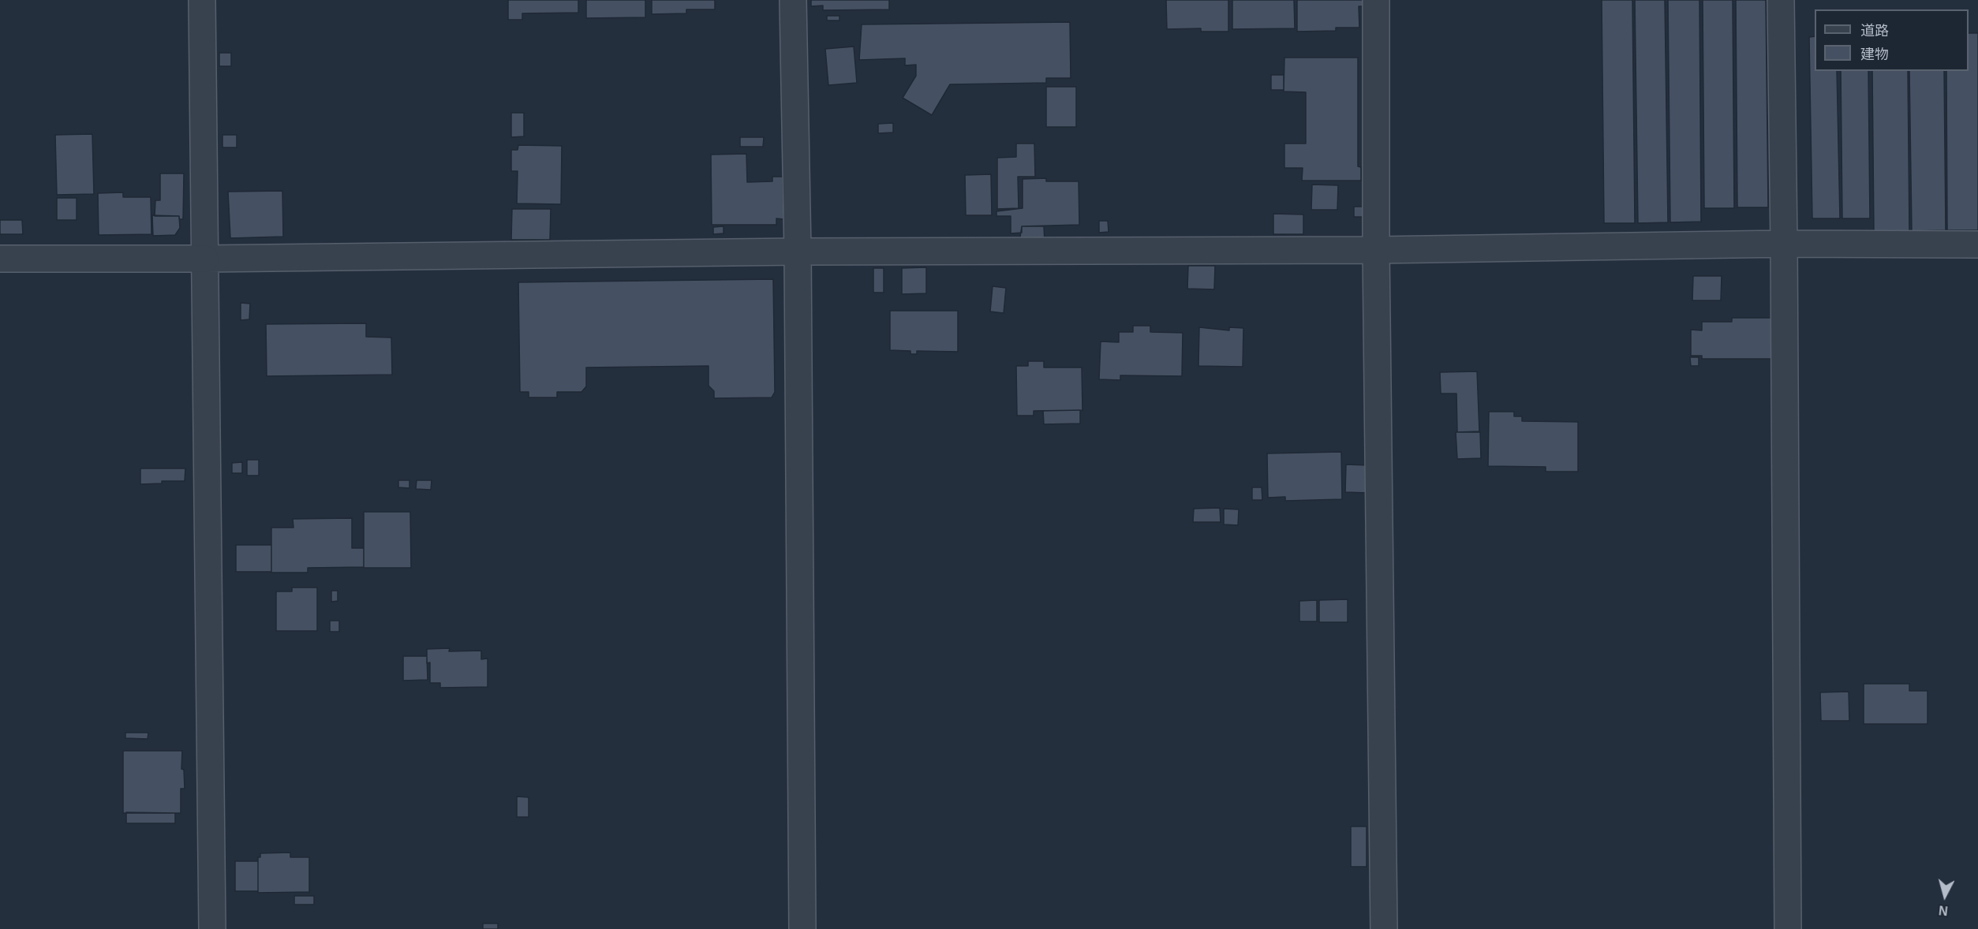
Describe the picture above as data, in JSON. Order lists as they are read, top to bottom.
{
  "legend": ["道路", "建物"],
  "north": "bottom"
}
